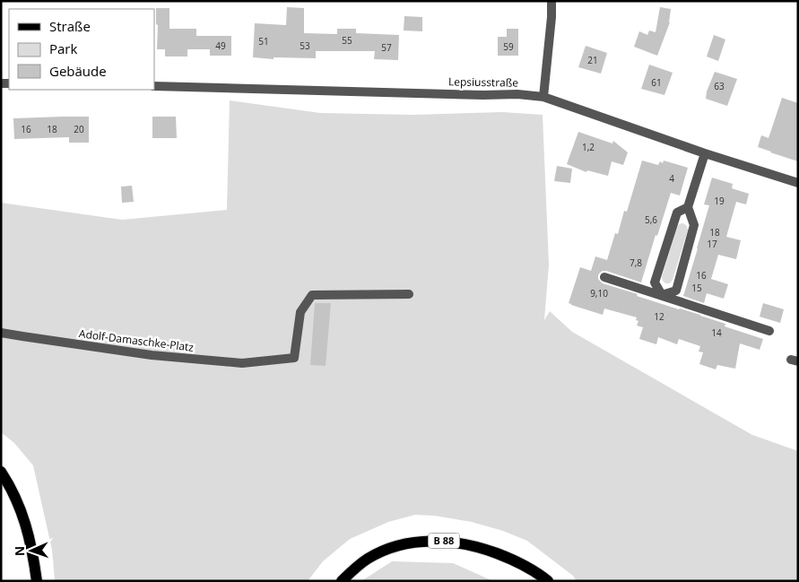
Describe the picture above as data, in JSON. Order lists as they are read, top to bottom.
{
  "streets": {
    "main road": ["B 88"],
    "street": ["Lepsiusstraße", "Adolf-Damaschke-Platz"]
  },
  "house_numbers": [
    "55",
    "51",
    "49",
    "53",
    "59",
    "57",
    "21",
    "61",
    "63",
    "16",
    "18",
    "20",
    "1,2",
    "4",
    "19",
    "5,6",
    "18",
    "17",
    "7,8",
    "16",
    "15",
    "9,10",
    "12",
    "14"
  ],
  "legend": ["Straße", "Park", "Gebäude"],
  "north": "left"
}
